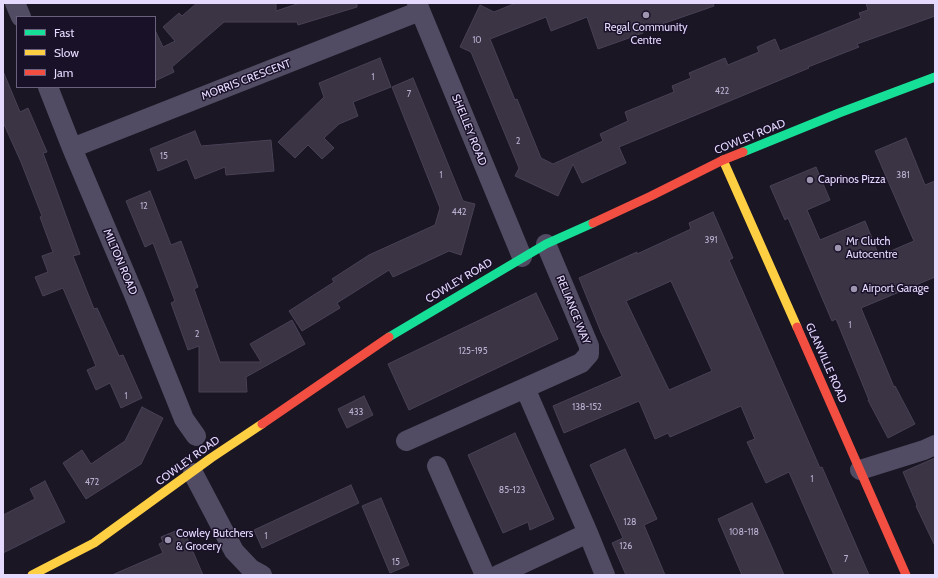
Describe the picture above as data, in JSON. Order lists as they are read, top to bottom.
{
  "streets": {
    "main road": ["COWLEY ROAD", "GLANVILLE ROAD"],
    "street": [
      "MORRIS CRESCENT",
      "SHELLEY ROAD",
      "MILTON ROAD",
      "RELIANCE WAY"
    ]
  },
  "crossings": [
    ["MORRIS CRESCENT", "SHELLEY ROAD"],
    ["MORRIS CRESCENT", "MILTON ROAD"],
    ["SHELLEY ROAD", "COWLEY ROAD"],
    ["COWLEY ROAD", "RELIANCE WAY"],
    ["COWLEY ROAD", "GLANVILLE ROAD"]
  ],
  "places": [
    "Regal Community Centre",
    "Caprinos Pizza",
    "Mr Clutch Autocentre",
    "Airport Garage",
    "Cowley Butchers & Grocery"
  ],
  "house_numbers": [
    "10",
    "1",
    "422",
    "7",
    "2",
    "15",
    "1",
    "381",
    "12",
    "442",
    "391",
    "1",
    "2",
    "125-195",
    "1",
    "138-152",
    "433",
    "1",
    "472",
    "85-123",
    "128",
    "108-118",
    "1",
    "126",
    "7",
    "15"
  ],
  "legend": ["Fast", "Slow", "Jam"]
}
